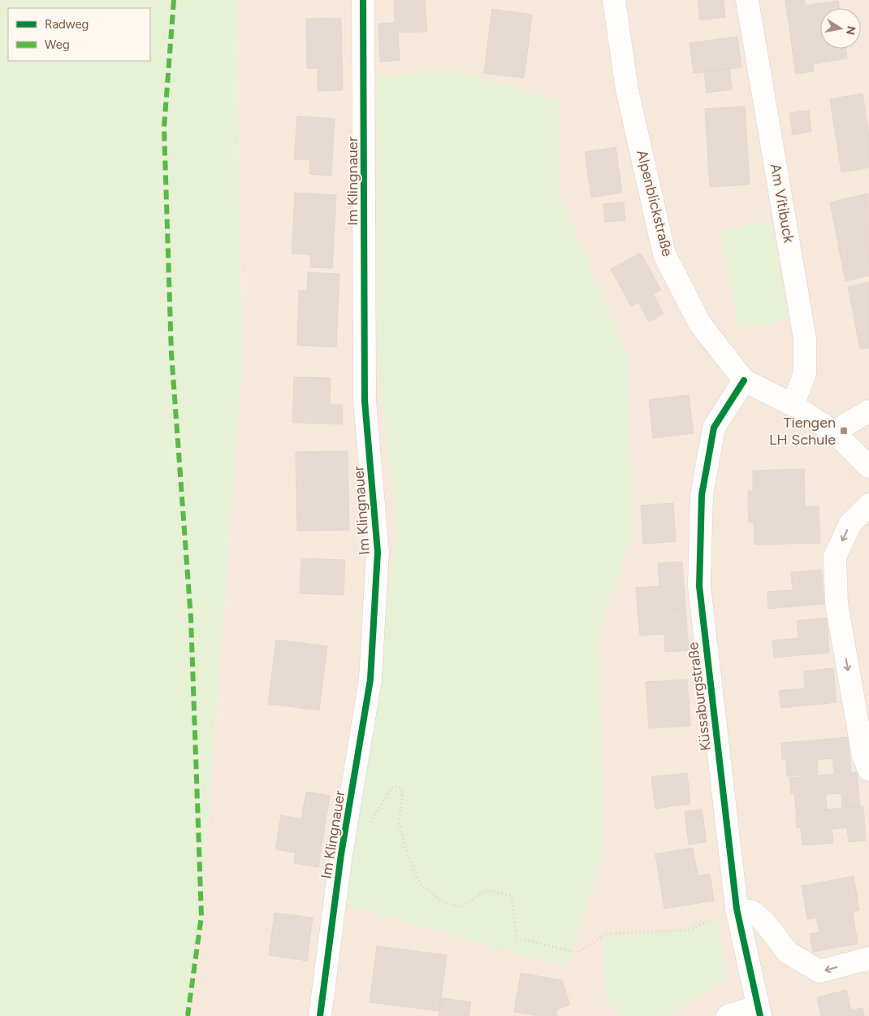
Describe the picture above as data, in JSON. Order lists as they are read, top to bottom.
{
  "streets": {
    "street": [
      "Im Klingnauer",
      "Alpenblickstraße",
      "Am Vitibuck",
      "Küssaburgstraße"
    ]
  },
  "crossings": [
    ["Alpenblickstraße", "Am Vitibuck"],
    ["Alpenblickstraße", "Küssaburgstraße"]
  ],
  "places": {
    "transit": ["Tiengen LH Schule"]
  },
  "legend": ["Radweg", "Weg"],
  "north": "right"
}
